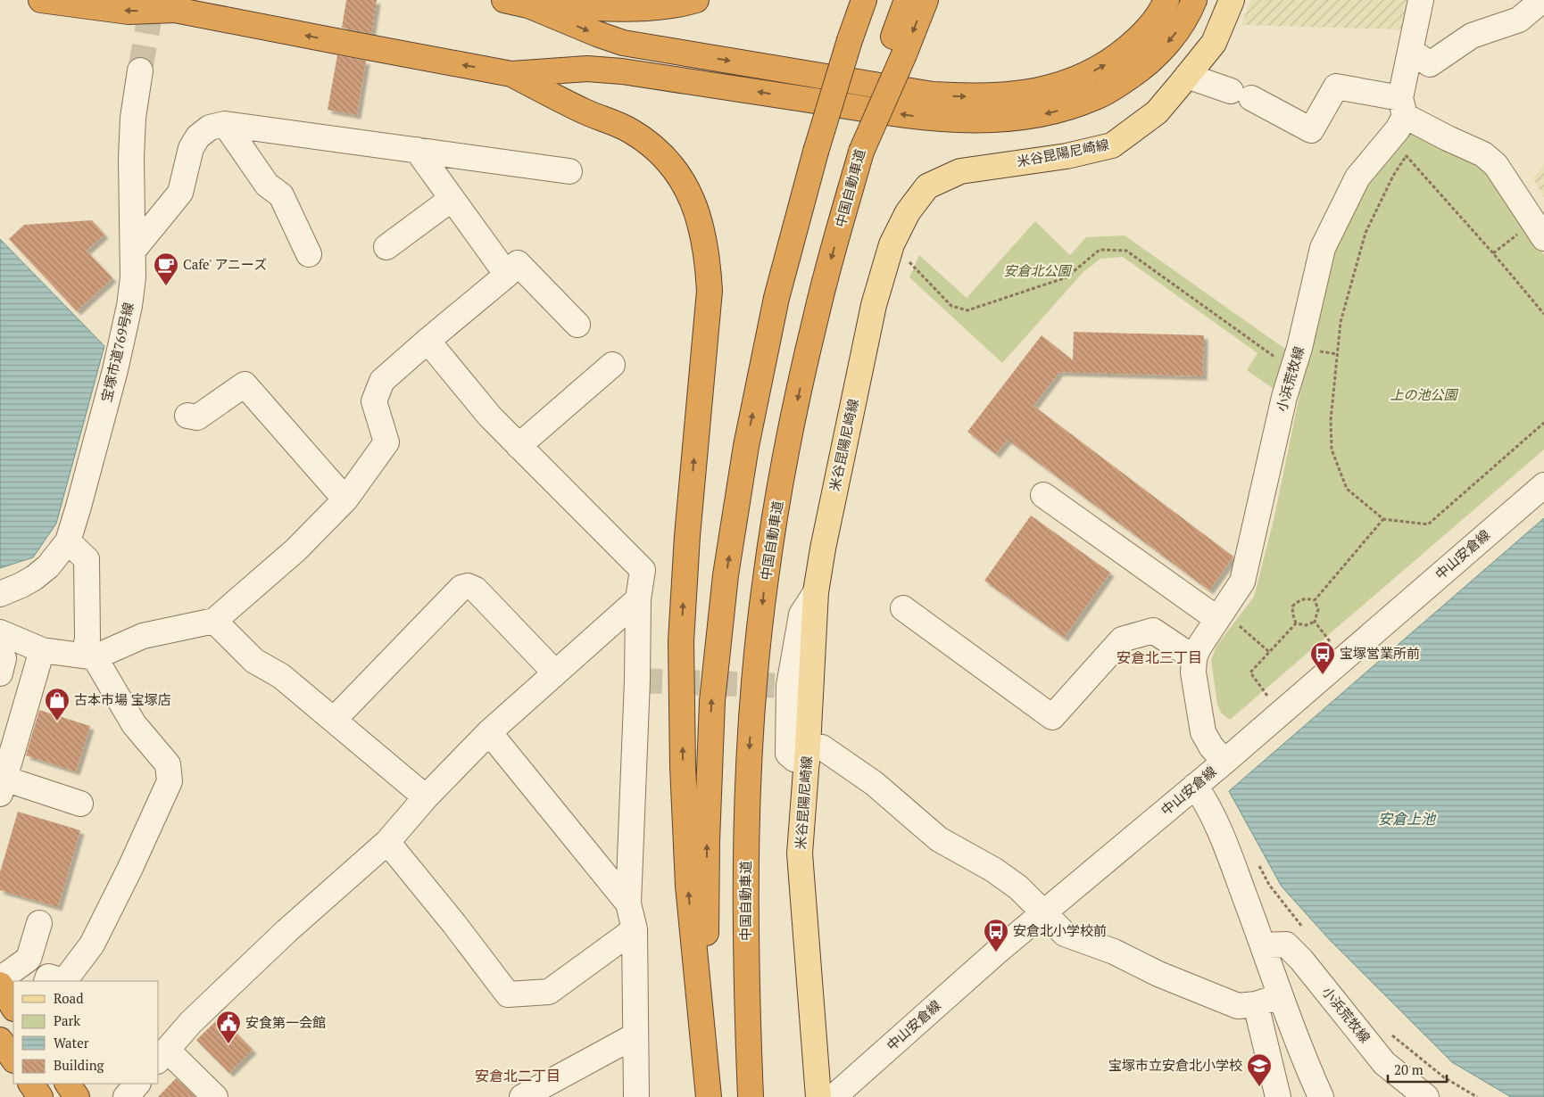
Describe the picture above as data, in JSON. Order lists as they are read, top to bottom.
{
  "streets": {
    "highway": ["中国自動車道"],
    "main road": ["米谷昆陽尼崎線"],
    "street": ["宝塚市道769号線", "小浜荒牧線", "中山安倉線"]
  },
  "crossings": [
    ["小浜荒牧線", "中山安倉線"]
  ],
  "districts": ["安倉北三丁目", "安倉北二丁目"],
  "water": ["安倉上池"],
  "parks": ["安倉北公園", "上の池公園"],
  "places": {
    "cafe": ["Cafe' アニーズ"],
    "bus stop": ["宝塚営業所前", "安倉北小学校前"],
    "shop": ["古本市場 宝塚店"],
    "public building": ["安食第一会館"],
    "school or university": ["宝塚市立安倉北小学校"]
  },
  "legend": [
    "Road",
    "Park",
    "Water",
    "Building"
  ],
  "scale_bar": "20 m"
}
